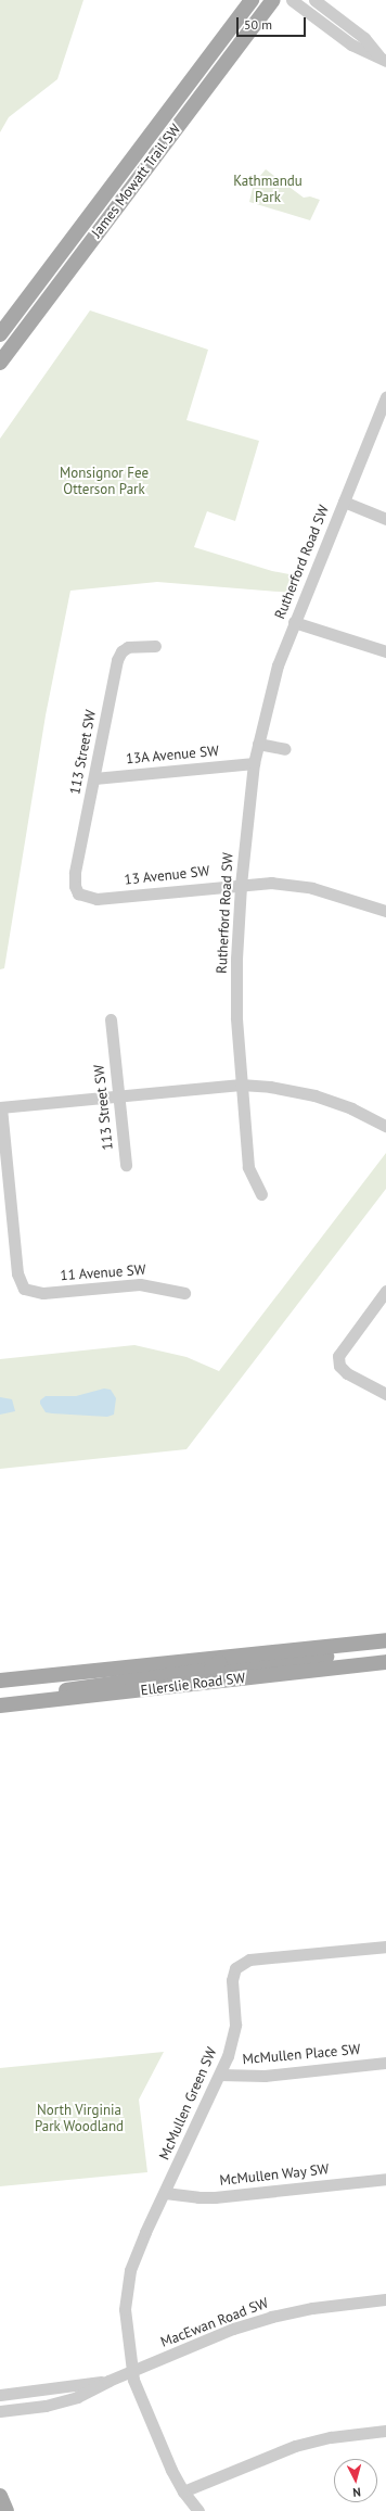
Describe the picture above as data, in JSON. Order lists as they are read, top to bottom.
{
  "streets": {
    "main road": ["James Mowatt Trail SW", "Ellerslie Road SW"],
    "street": [
      "Rutherford Road SW",
      "113 Street SW",
      "13A Avenue SW",
      "13 Avenue SW",
      "11 Avenue SW",
      "McMullen Place SW",
      "McMullen Green SW",
      "McMullen Way SW",
      "MacEwan Road SW"
    ]
  },
  "crossings": [
    ["Rutherford Road SW", "13A Avenue SW"],
    ["Rutherford Road SW", "13 Avenue SW"],
    ["113 Street SW", "13A Avenue SW"],
    ["113 Street SW", "13 Avenue SW"],
    ["McMullen Place SW", "McMullen Green SW"],
    ["McMullen Green SW", "McMullen Way SW"],
    ["McMullen Green SW", "MacEwan Road SW"]
  ],
  "parks": ["Kathmandu Park", "Monsignor Fee Otterson Park", "North Virginia Park Woodland"],
  "scale_bar": "50 m",
  "north": "bottom"
}
